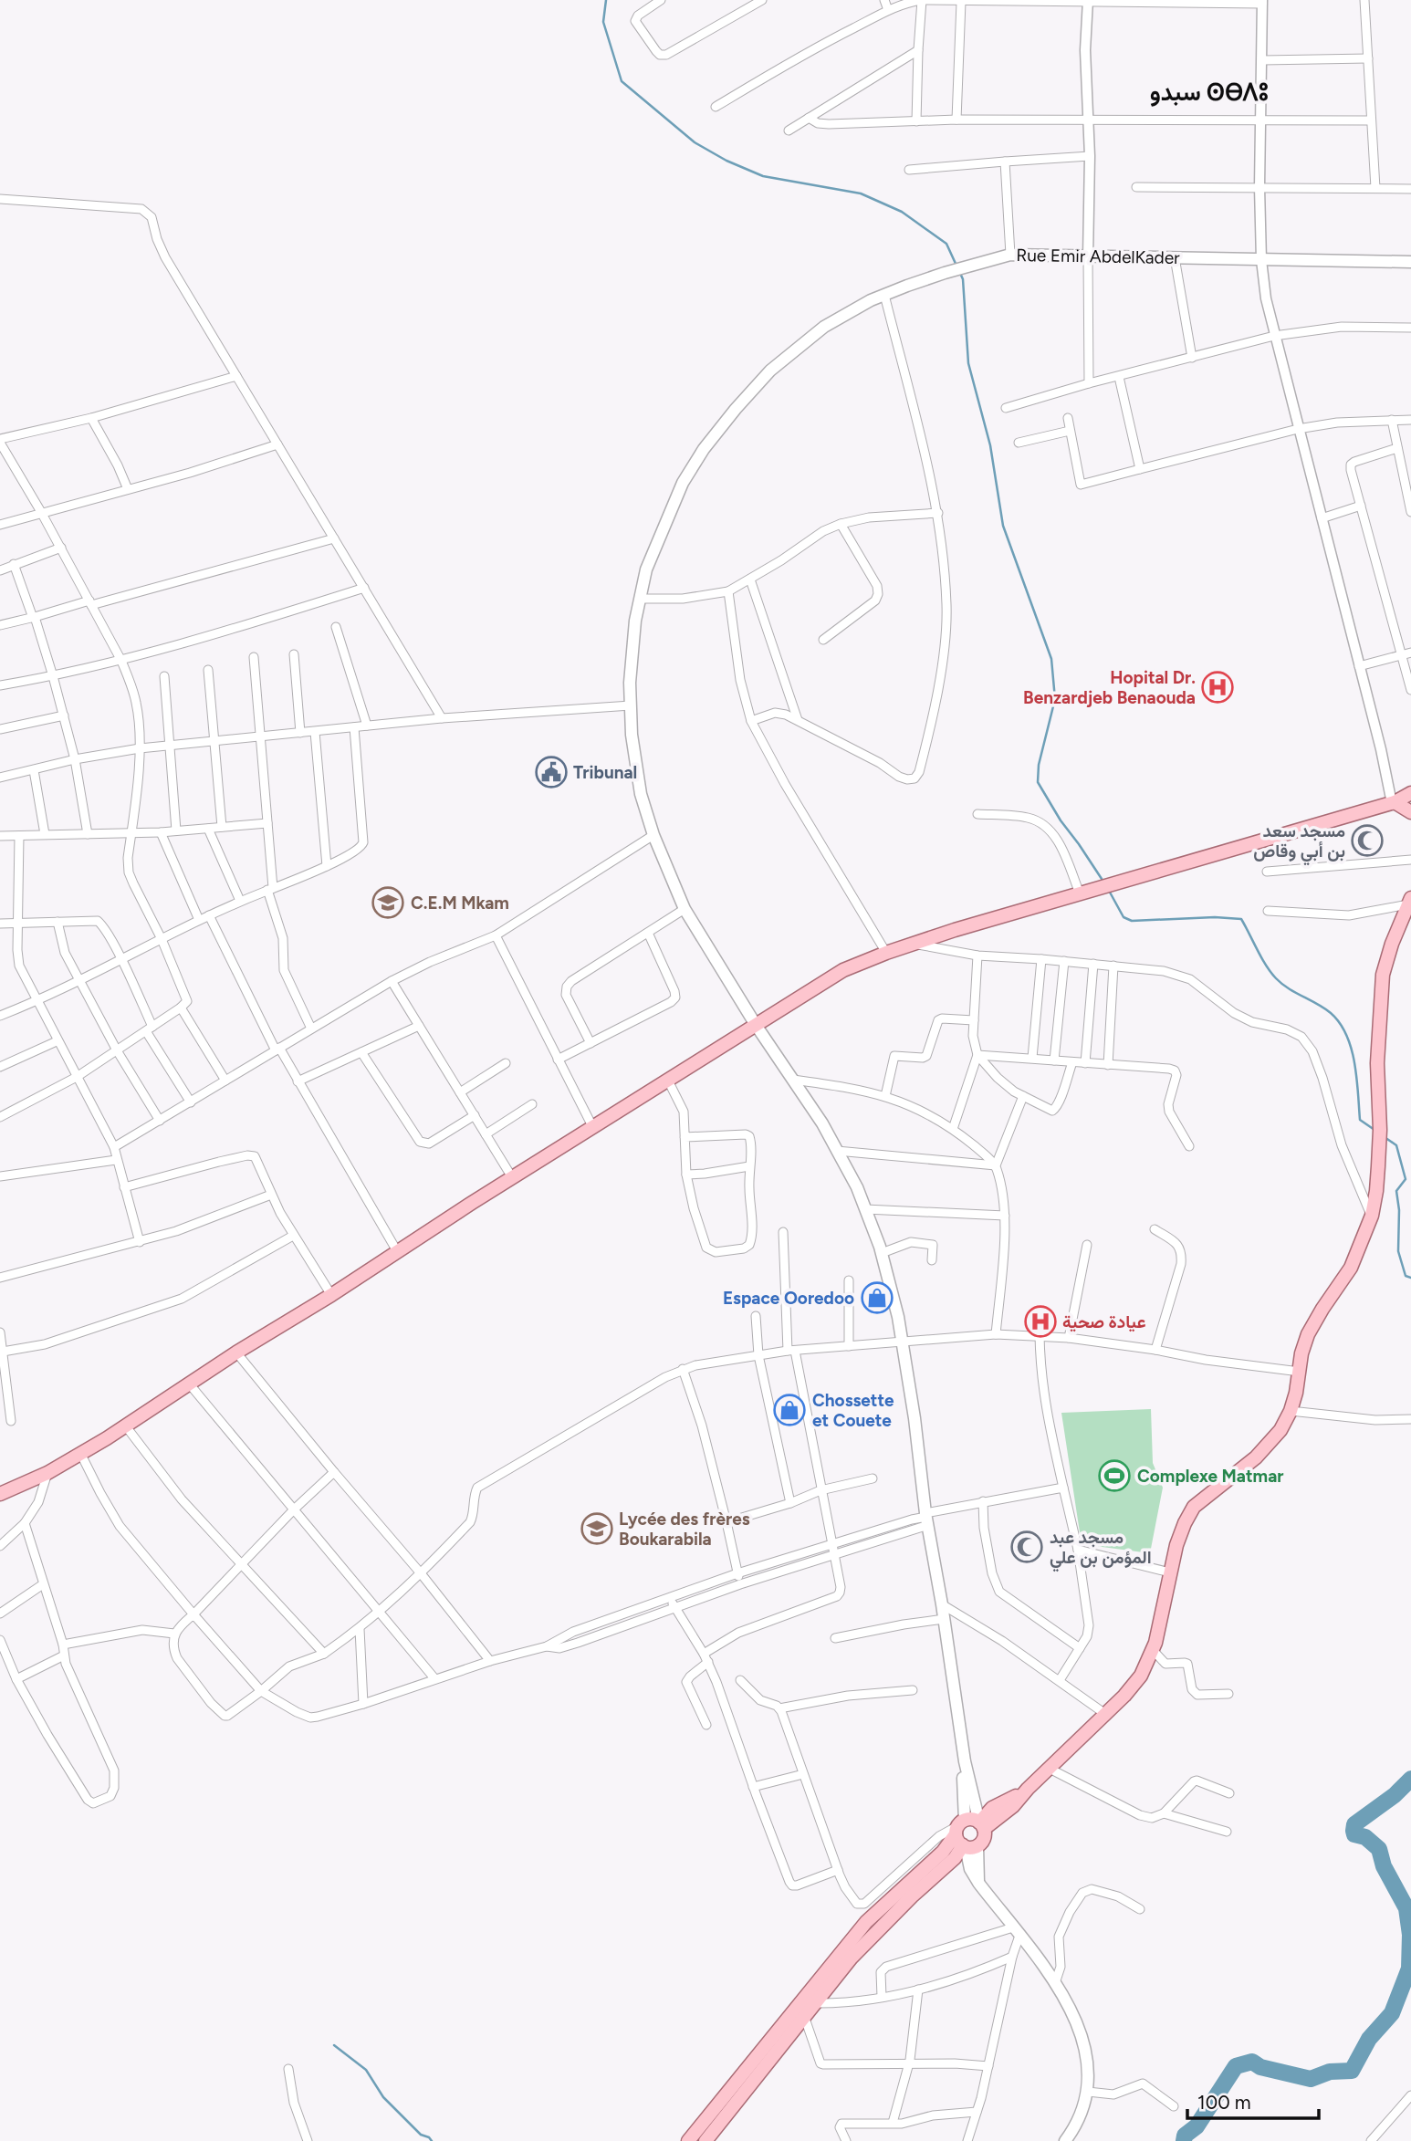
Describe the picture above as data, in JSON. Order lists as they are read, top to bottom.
{
  "streets": {
    "main road": ["Rue Emir AbdelKader"]
  },
  "districts": ["سبدو ⵙⴱⴷⵓ"],
  "places": {
    "hospital": ["Hopital Dr. Benzardjeb Benaouda", "عيادة صحية"],
    "public building": ["Tribunal"],
    "mosque": ["مسجد سعد بن أبي وقاص", "مسجد عبد المؤمن بن علي"],
    "school or university": ["C.E.M Mkam", "Lycée des frères Boukarabila"],
    "shop": ["Espace Ooredoo", "Chossette et Couete"],
    "sports": ["Complexe Matmar"]
  },
  "scale_bar": "100 m"
}
